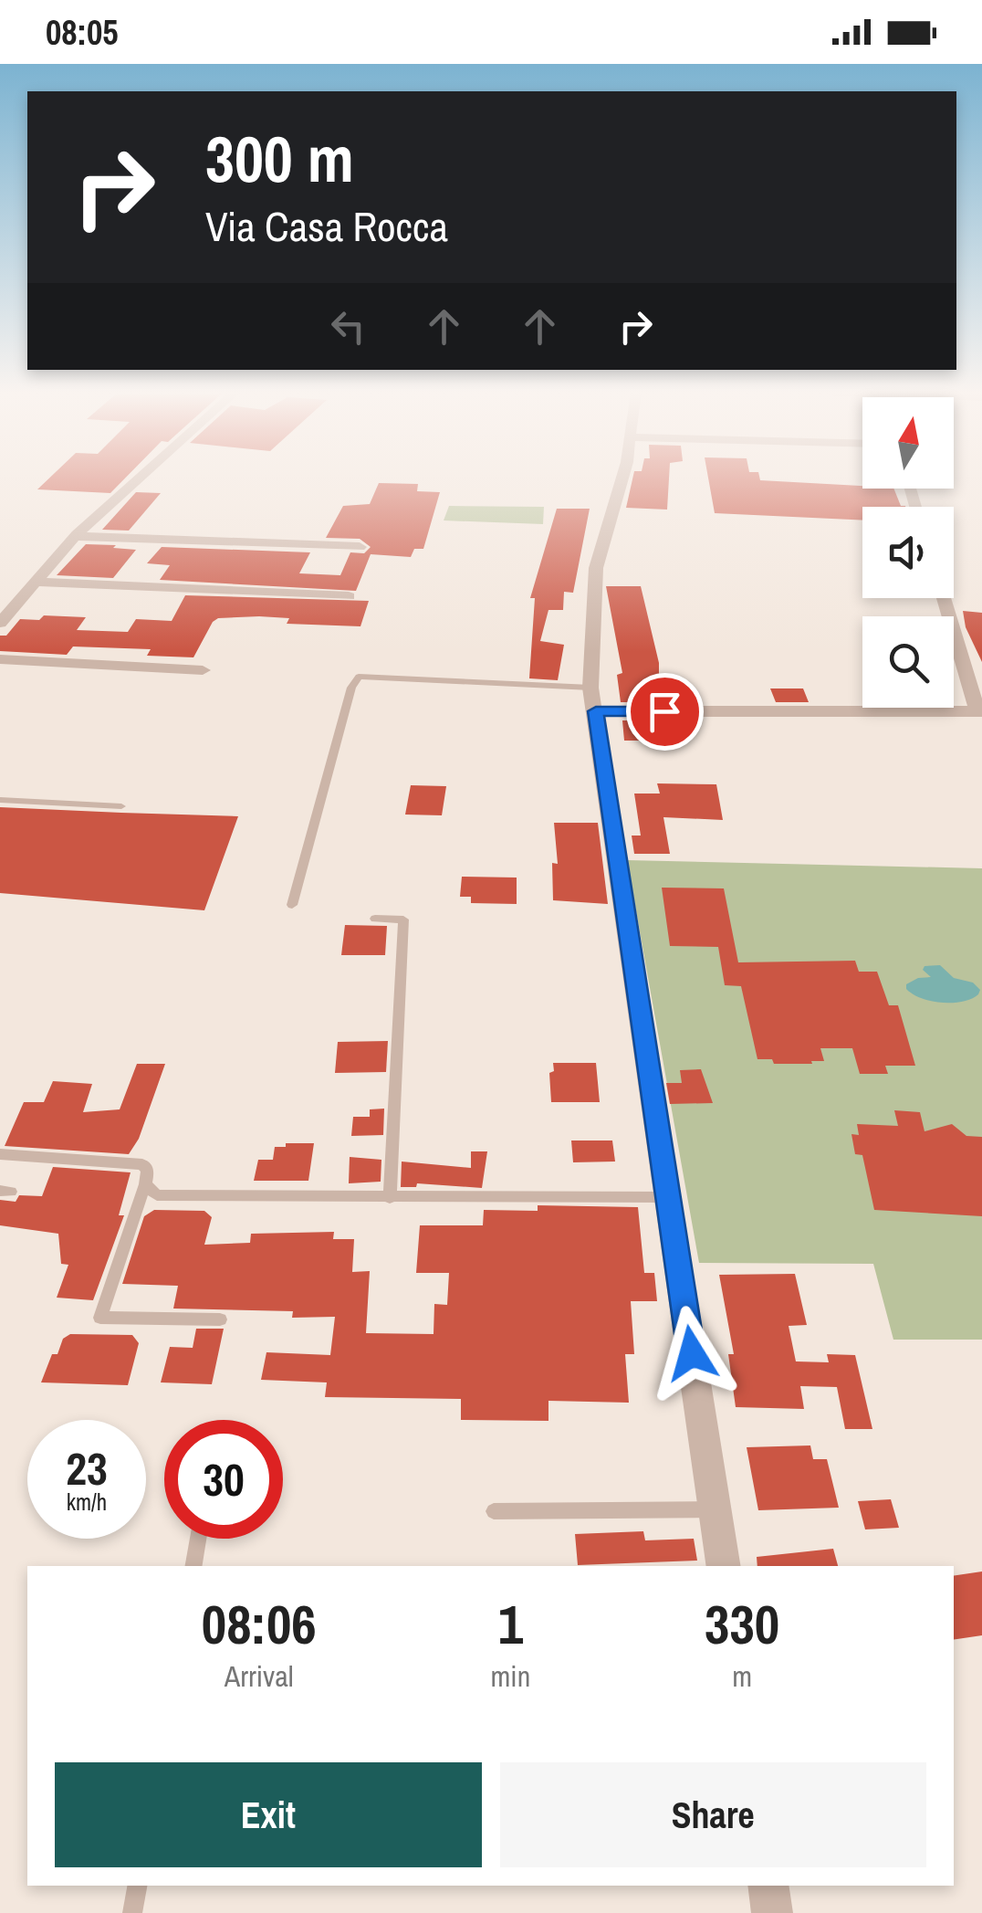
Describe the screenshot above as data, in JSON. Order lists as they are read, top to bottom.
{
  "north": "top",
  "page": {
    "status": "08:05",
    "turn": ["300 m", "Via Casa Rocca"],
    "speed": "23 km/h",
    "limit": "30",
    "eta": [
      "08:06",
      "Arrival",
      "1",
      "min",
      "330",
      "m"
    ],
    "buttons": ["Exit", "Share"]
  }
}
